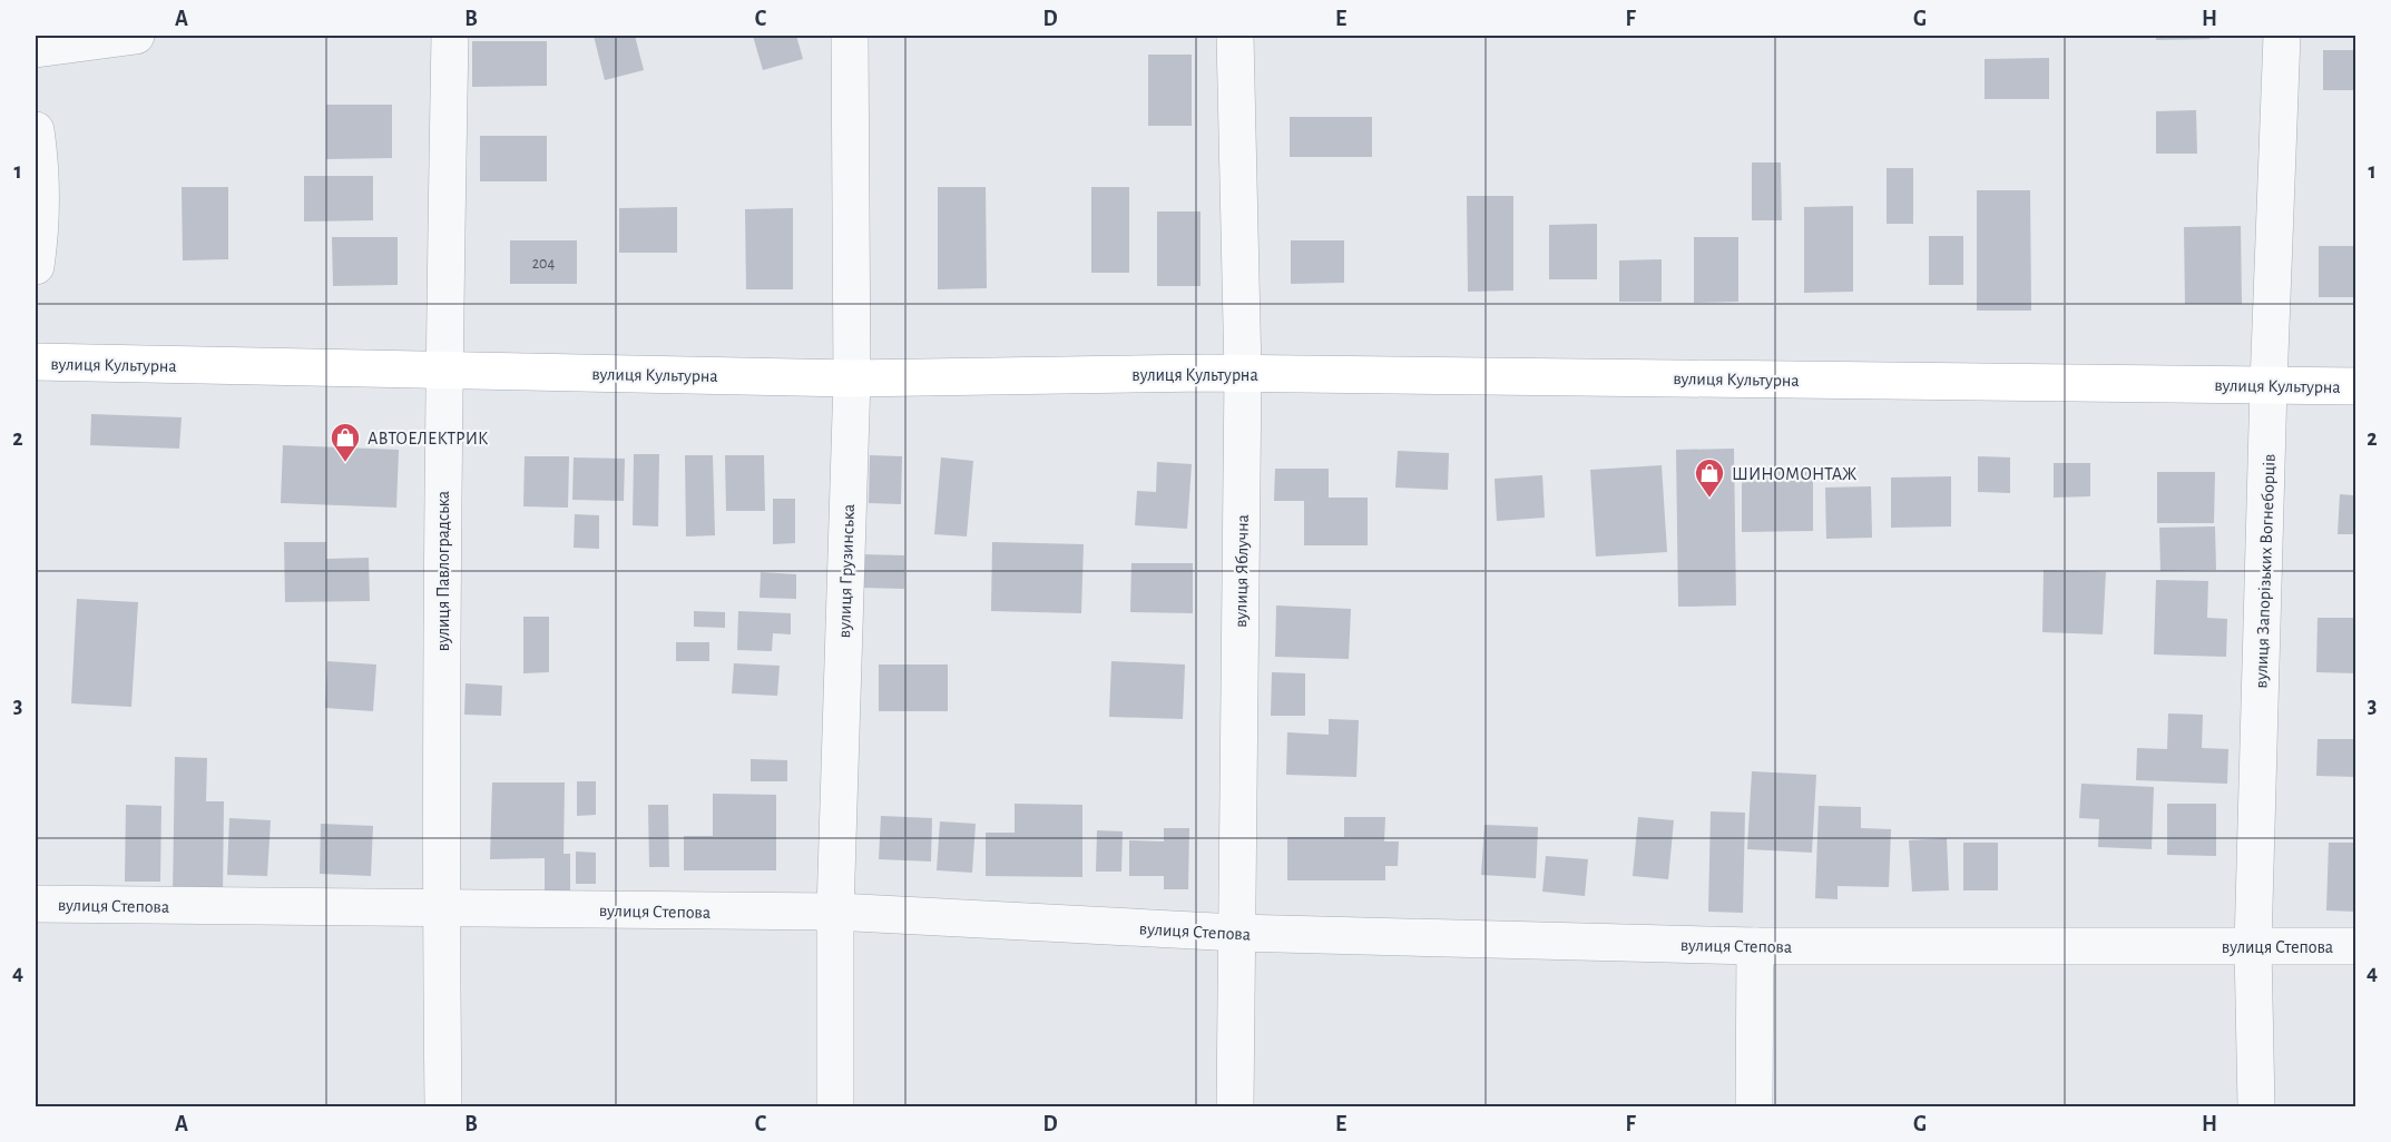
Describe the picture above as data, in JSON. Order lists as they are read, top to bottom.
{
  "streets": {
    "main road": ["вулиця Культурна"],
    "street": [
      "вулиця Павлоградська",
      "вулиця Грузинська",
      "вулиця Яблучна",
      "вулиця Запорізьких Вогнеборців",
      "вулиця Степова"
    ]
  },
  "crossings": [
    ["вулиця Культурна", "вулиця Павлоградська"],
    ["вулиця Культурна", "вулиця Грузинська"],
    ["вулиця Культурна", "вулиця Яблучна"],
    ["вулиця Культурна", "вулиця Запорізьких Вогнеборців"],
    ["вулиця Павлоградська", "вулиця Степова"],
    ["вулиця Грузинська", "вулиця Степова"],
    ["вулиця Яблучна", "вулиця Степова"],
    ["вулиця Запорізьких Вогнеборців", "вулиця Степова"]
  ],
  "places": {
    "shop": ["АВТОЕЛЕКТРИК", "ШИНОМОНТАЖ"]
  },
  "house_numbers": ["204"],
  "grid": {
    "columns": [
      "A",
      "B",
      "C",
      "D",
      "E",
      "F",
      "G",
      "H"
    ],
    "rows": [
      "1",
      "2",
      "3",
      "4"
    ]
  }
}
